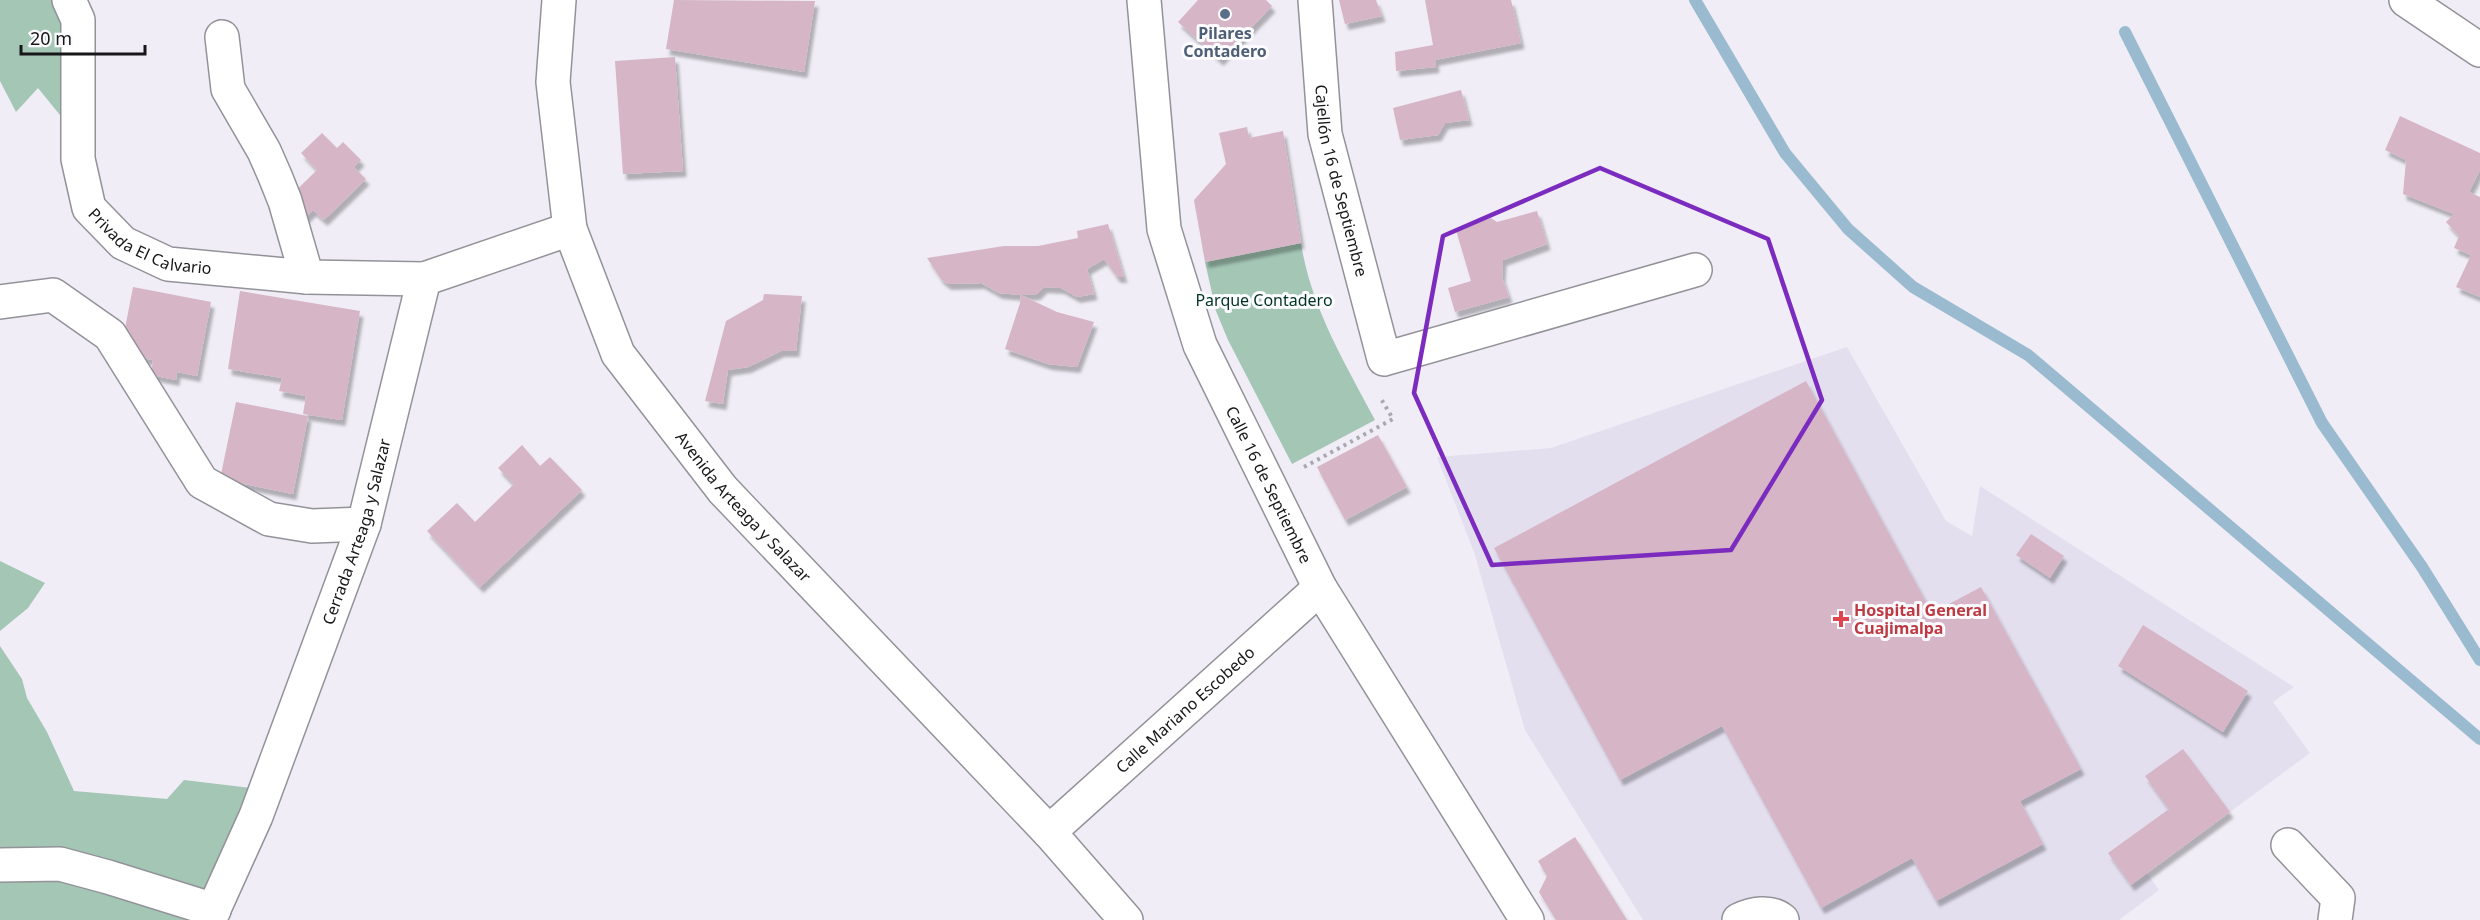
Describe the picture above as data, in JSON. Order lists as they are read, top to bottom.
{
  "streets": {
    "street": [
      "Cajellón 16 de Septiembre",
      "Privada El Calvario",
      "Calle 16 de Septiembre",
      "Avenida Arteaga y Salazar",
      "Cerrada Arteaga y Salazar",
      "Calle Mariano Escobedo"
    ]
  },
  "crossings": [
    ["Privada El Calvario", "Cerrada Arteaga y Salazar"],
    ["Calle 16 de Septiembre", "Calle Mariano Escobedo"],
    ["Avenida Arteaga y Salazar", "Calle Mariano Escobedo"]
  ],
  "parks": ["Parque Contadero"],
  "places": {
    "other": ["Pilares Contadero"],
    "health": ["Hospital General Cuajimalpa"]
  },
  "scale_bar": "20 m"
}
